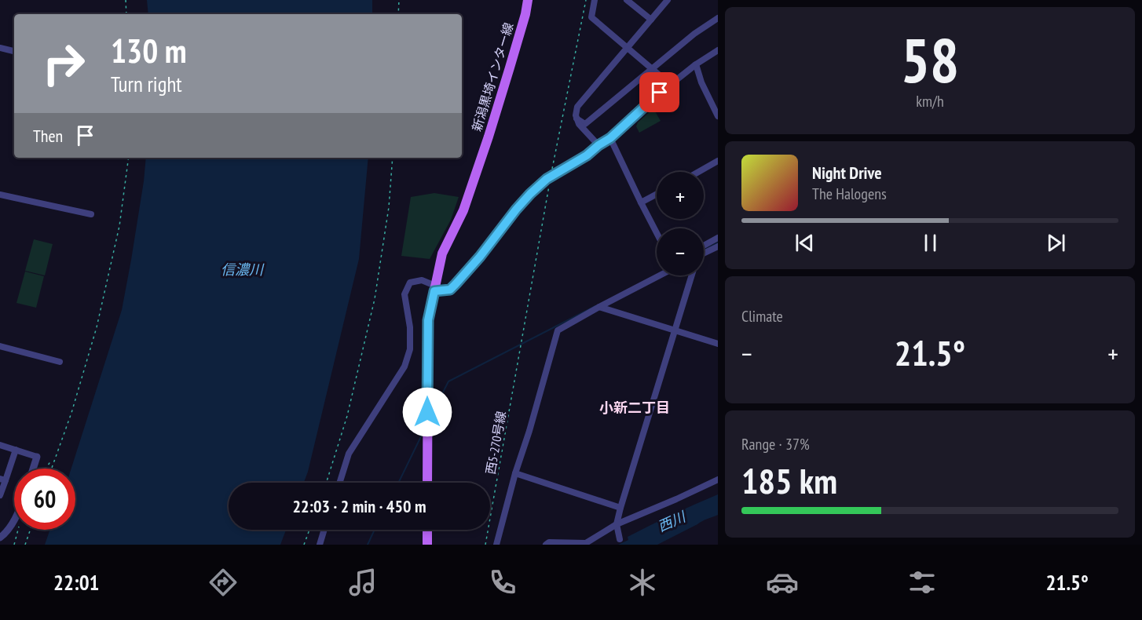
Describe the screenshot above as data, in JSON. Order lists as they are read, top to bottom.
{
  "streets": {
    "main road": ["新潟黒埼インター線"],
    "path": ["西5-270号線"]
  },
  "districts": ["小新二丁目"],
  "water": ["信濃川", "西川"],
  "page": {
    "tile": [
      ["58", "km/h"],
      "Climate",
      ["Range · 37%", "185 km"]
    ],
    "turn": ["130 m", "Turn right"],
    "then": "Then",
    "song": ["Night Drive", "The Halogens"],
    "map_buttons": ["+", "−"],
    "heat": ["−", "21.5°", "+"],
    "limit": "60",
    "trip": "22:03 · 2 min · 450 m",
    "tabs": ["22:01", "21.5°"]
  }
}
